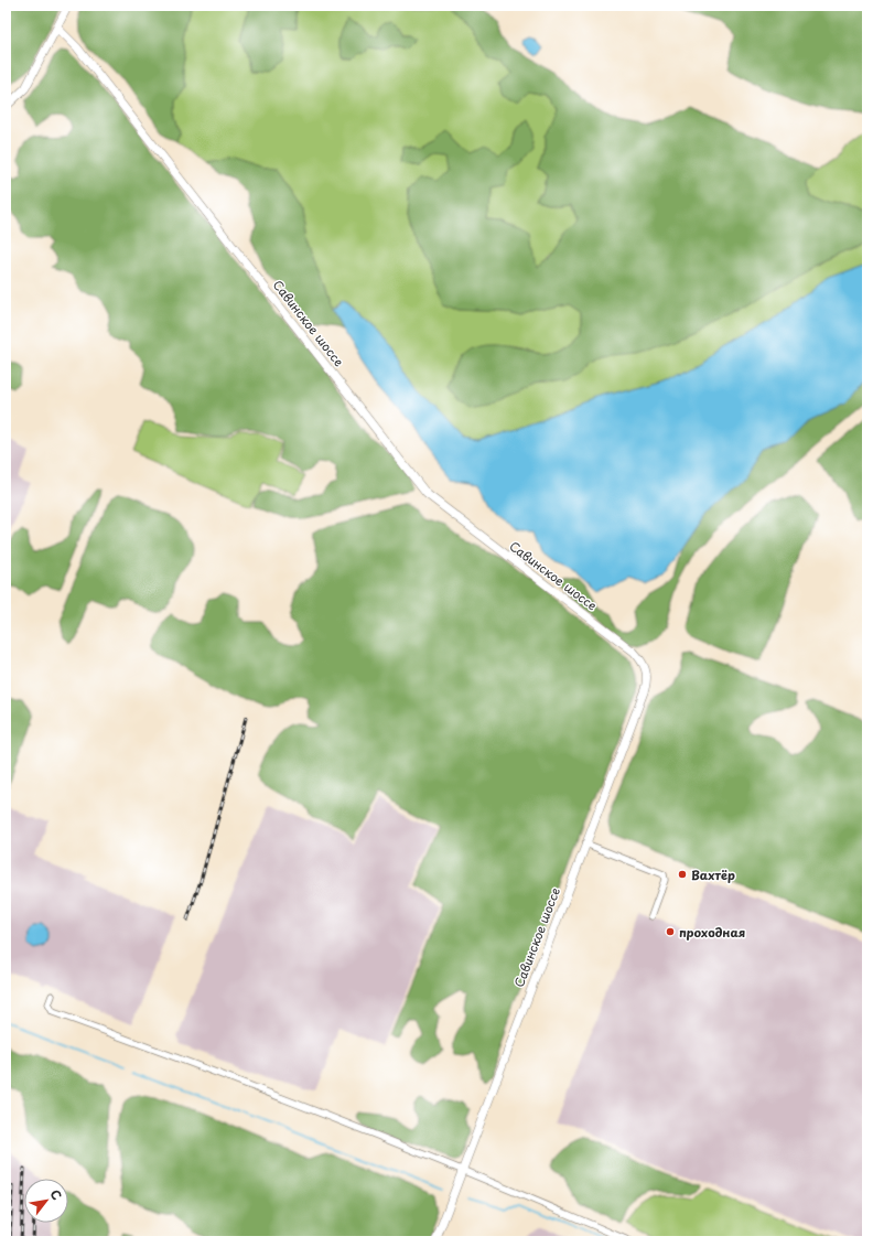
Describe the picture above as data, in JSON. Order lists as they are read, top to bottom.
{
  "streets": {
    "street": ["Савинское шоссе"]
  },
  "places": ["Вахтёр", "проходная"],
  "north": "top right"
}
